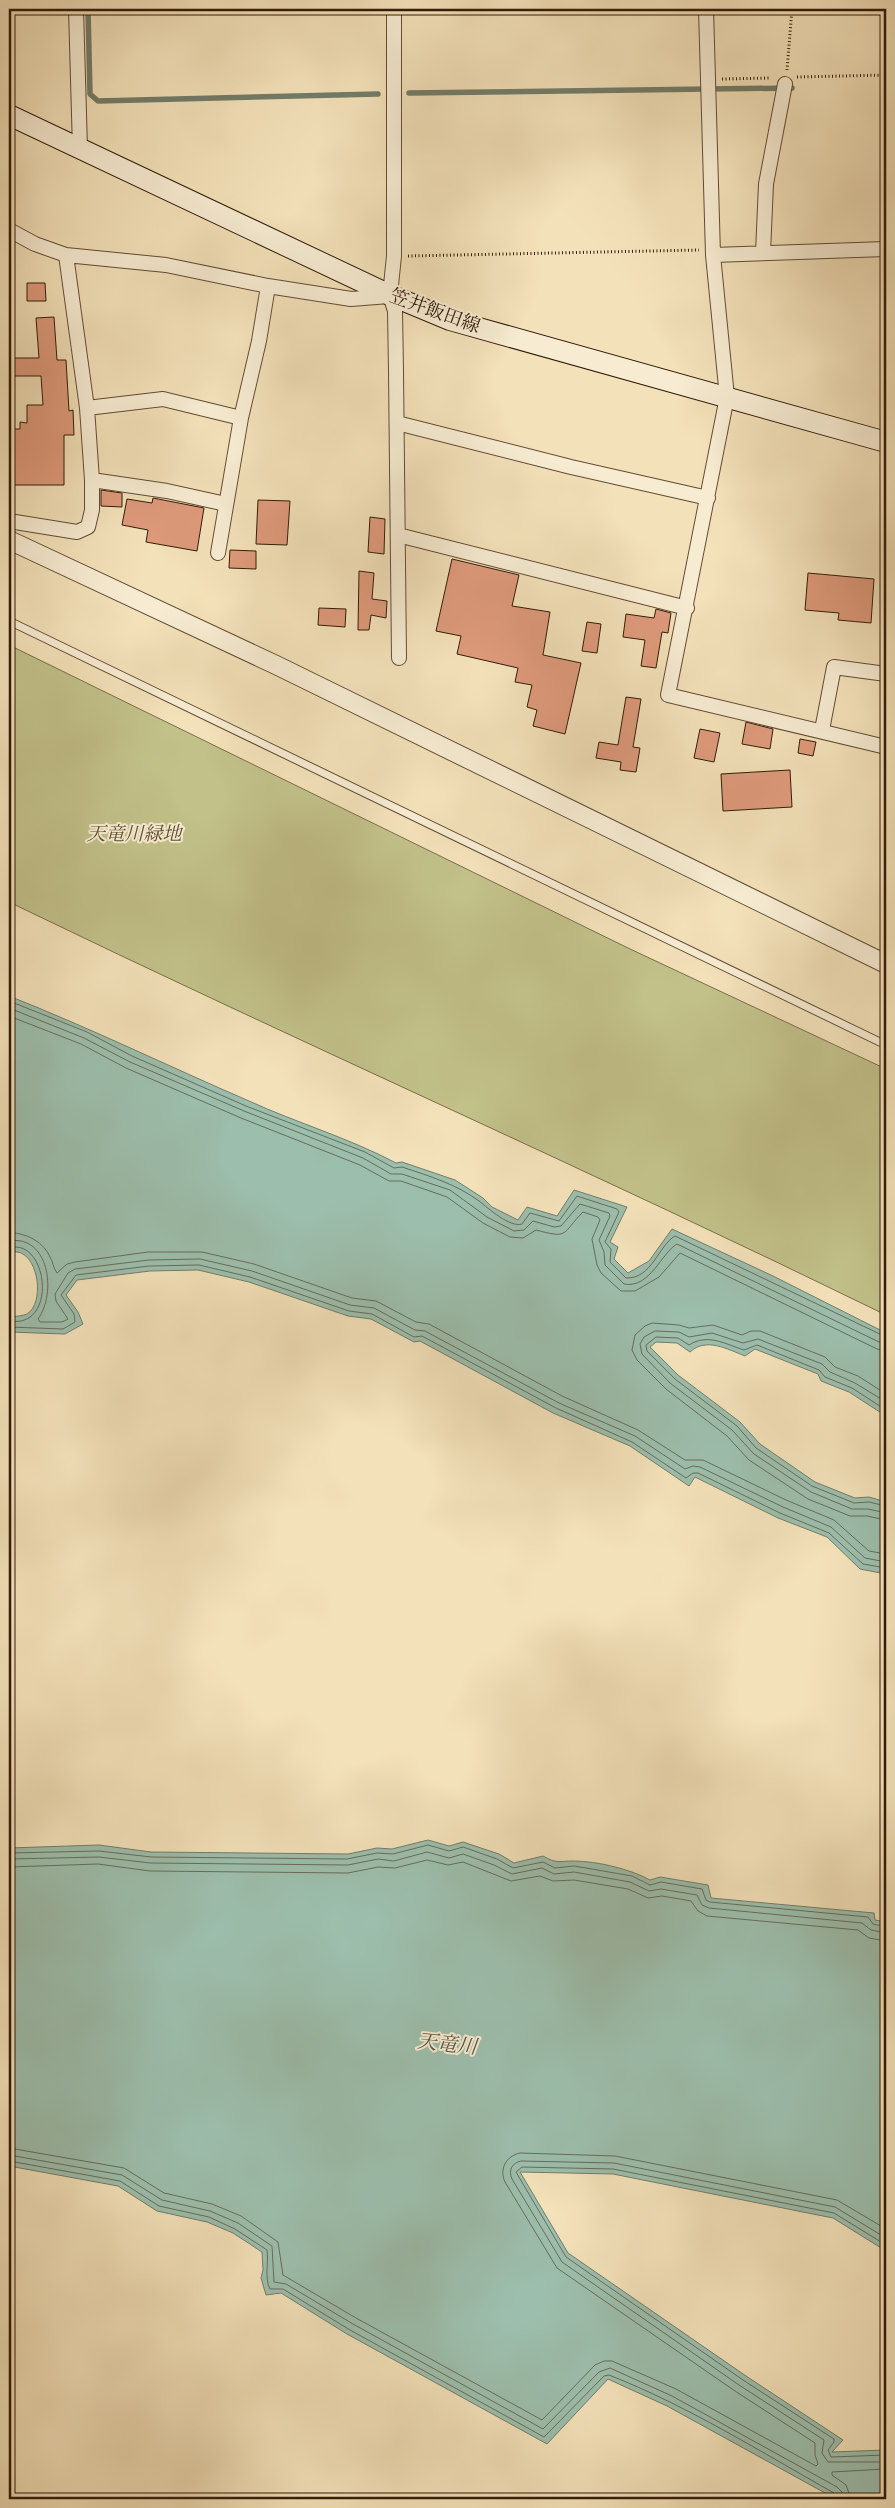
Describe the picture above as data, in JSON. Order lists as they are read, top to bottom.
{
  "streets": {
    "main road": ["笠井飯田線"]
  },
  "water": ["天竜川"],
  "parks": ["天竜川緑地"]
}
